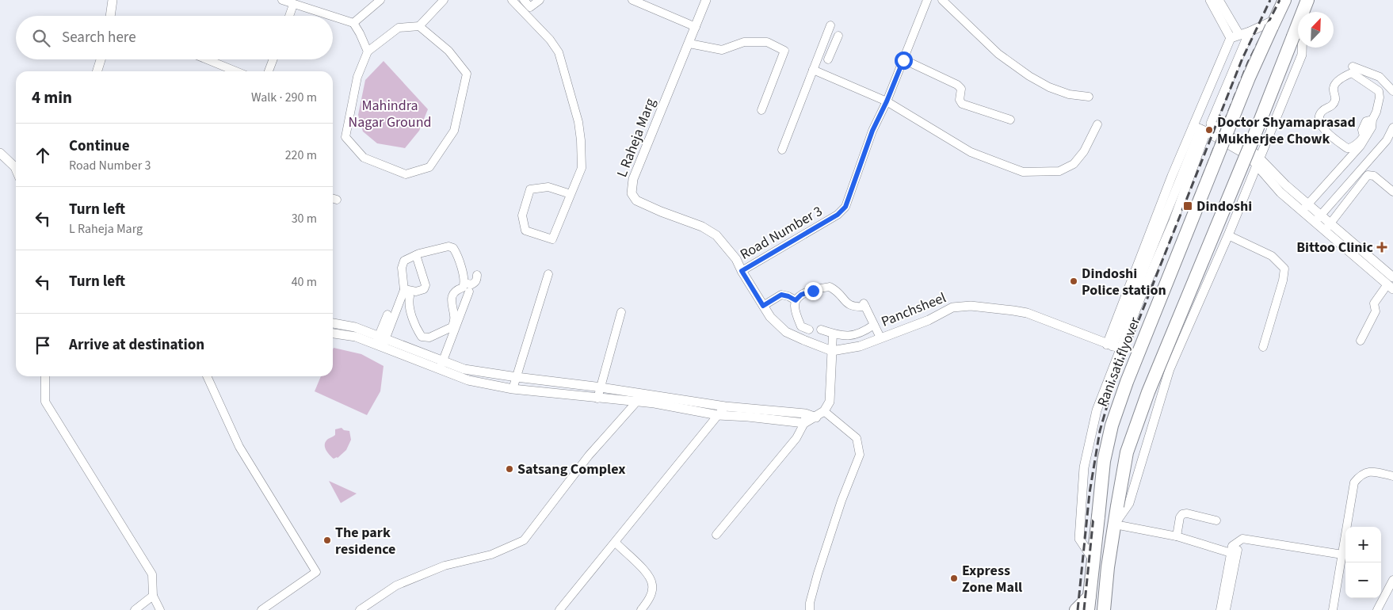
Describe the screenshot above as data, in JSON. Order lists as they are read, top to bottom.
{
  "streets": {
    "highway": ["Rani sati flyover"],
    "street": ["L Raheja Marg", "Road Number 3", "Panchsheel"]
  },
  "crossings": [
    ["L Raheja Marg", "Road Number 3"],
    ["L Raheja Marg", "Panchsheel"]
  ],
  "parks": ["Mahindra Nagar Ground"],
  "places": {
    "other": [
      "Doctor Shyamaprasad Mukherjee Chowk",
      "Dindoshi Police station",
      "Satsang Complex",
      "The park residence",
      "Express Zone Mall"
    ],
    "transit": ["Dindoshi"],
    "health": ["Bittoo Clinic"]
  },
  "north": "top right",
  "page": {
    "search": "Search here",
    "heading": ["4 min", "Walk · 290 m"],
    "list": [
      ["Continue", "Road Number 3", "220 m"],
      ["Turn left", "L Raheja Marg", "30 m"],
      ["Turn left", "40 m"],
      "Arrive at destination"
    ],
    "map_buttons": ["+", "−"]
  }
}
